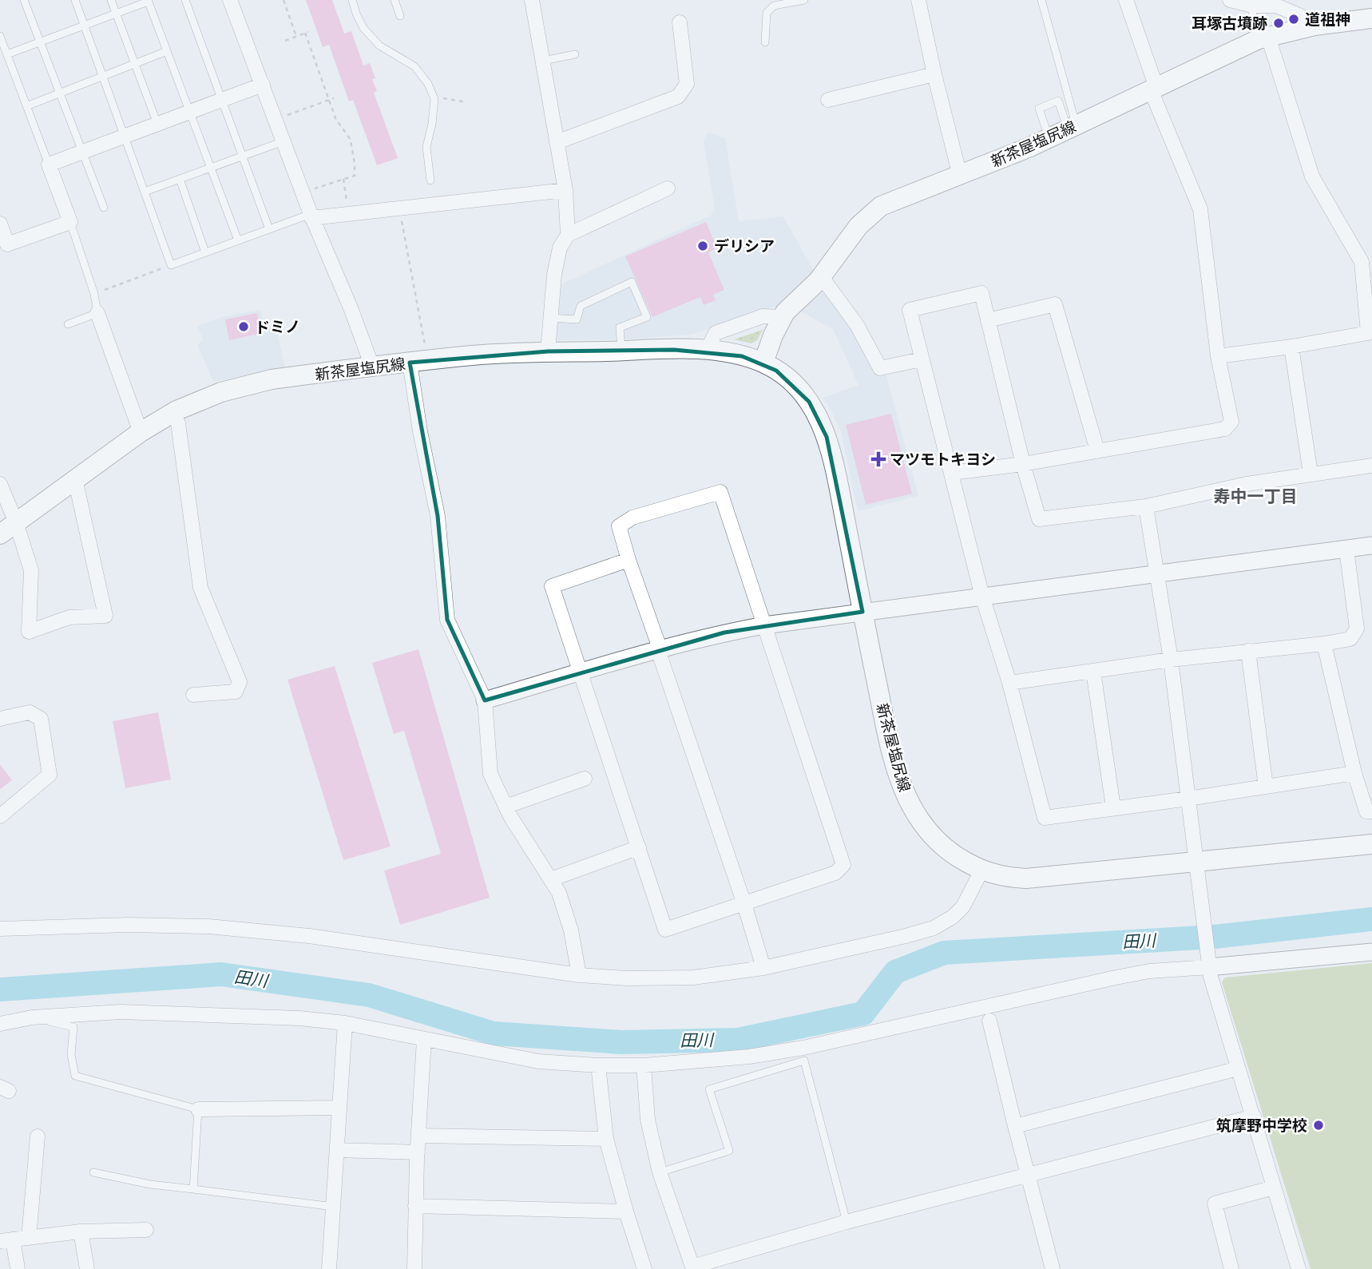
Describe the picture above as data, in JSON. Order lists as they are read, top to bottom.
{
  "streets": {
    "main road": ["新茶屋塩尻線"]
  },
  "districts": ["寿中一丁目"],
  "water": ["田川"],
  "places": {
    "other": [
      "道祖神",
      "耳塚古墳跡",
      "デリシア",
      "ドミノ",
      "筑摩野中学校"
    ],
    "health": ["マツモトキヨシ"]
  }
}
